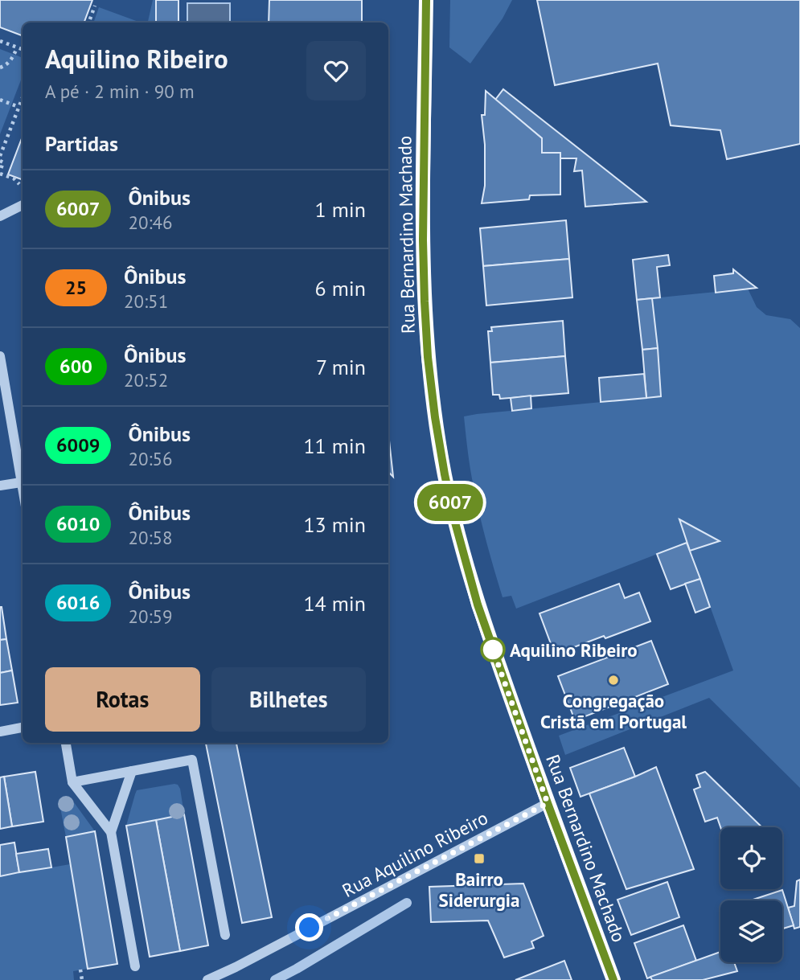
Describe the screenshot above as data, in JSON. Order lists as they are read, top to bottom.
{
  "streets": {
    "main road": ["Rua Bernardino Machado"],
    "street": ["Rua Aquilino Ribeiro"]
  },
  "crossings": [
    ["Rua Bernardino Machado", "Rua Aquilino Ribeiro"]
  ],
  "places": {
    "other": ["Aquilino Ribeiro", "Congregação Cristã em Portugal"],
    "transit": ["Bairro Siderurgia"]
  },
  "lines": ["bus line 6007"],
  "page": {
    "on_map": "6007",
    "heading": [
      ["Aquilino Ribeiro", "A pé · 2 min · 90 m"],
      "Partidas"
    ],
    "list": [
      {
        "mark": "6007",
        "name": "Ônibus",
        "note": "20:46",
        "value": "1 min"
      },
      {
        "mark": "25",
        "name": "Ônibus",
        "note": "20:51",
        "value": "6 min"
      },
      {
        "mark": "600",
        "name": "Ônibus",
        "note": "20:52",
        "value": "7 min"
      },
      {
        "mark": "6009",
        "name": "Ônibus",
        "note": "20:56",
        "value": "11 min"
      },
      {
        "mark": "6010",
        "name": "Ônibus",
        "note": "20:58",
        "value": "13 min"
      },
      {
        "mark": "6016",
        "name": "Ônibus",
        "note": "20:59",
        "value": "14 min"
      }
    ],
    "buttons": ["Rotas", "Bilhetes"]
  }
}
